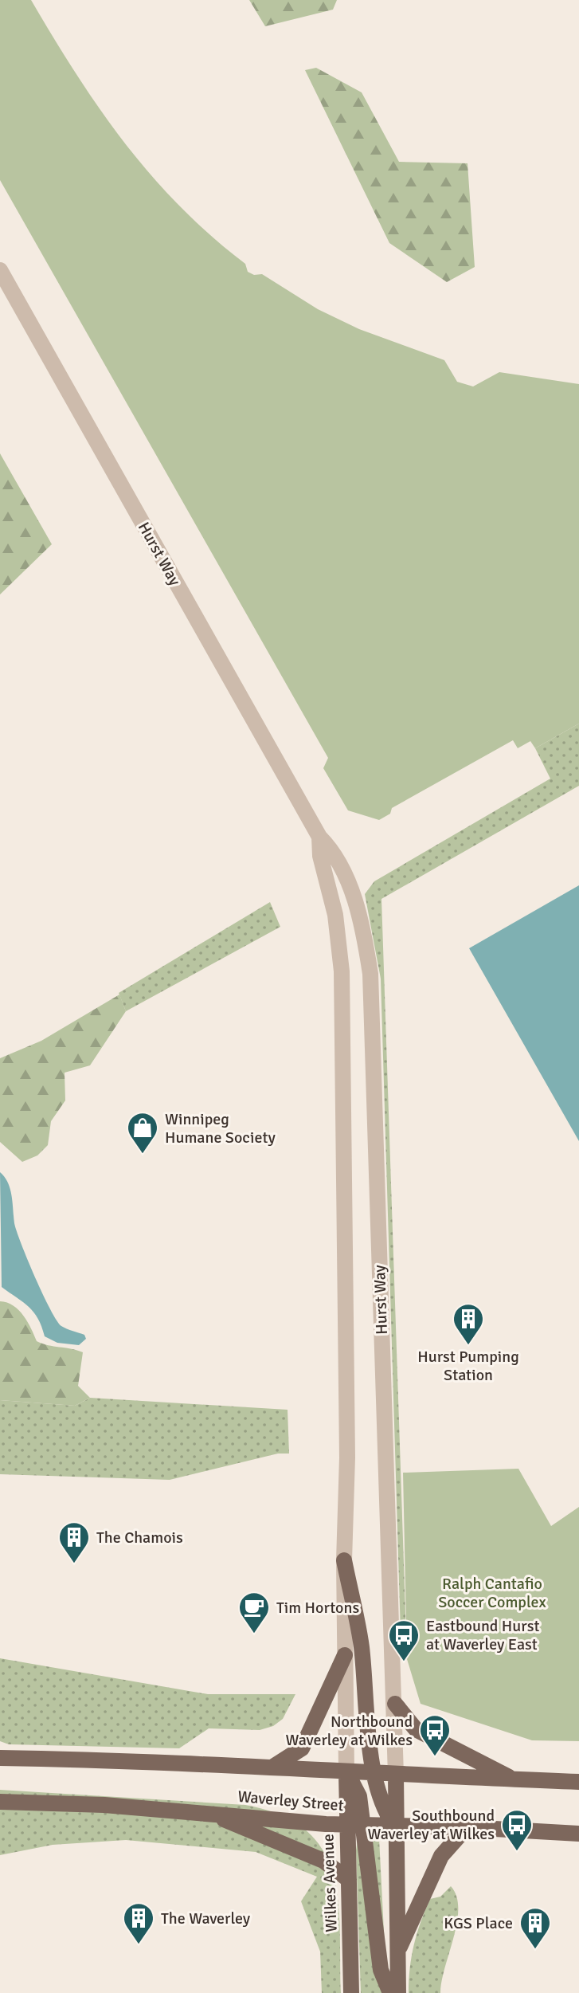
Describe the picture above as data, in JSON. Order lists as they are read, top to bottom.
{
  "streets": {
    "main road": ["Waverley Street", "Wilkes Avenue"],
    "street": ["Hurst Way"]
  },
  "crossings": [
    ["Hurst Way", "Waverley Street"],
    ["Hurst Way", "Wilkes Avenue"],
    ["Waverley Street", "Wilkes Avenue"]
  ],
  "parks": ["Ralph Cantafio Soccer Complex"],
  "places": {
    "shop": ["Winnipeg Humane Society"],
    "building": [
      "Hurst Pumping Station",
      "The Chamois",
      "The Waverley",
      "KGS Place"
    ],
    "cafe": ["Tim Hortons"],
    "bus stop": ["Eastbound Hurst at Waverley East", "Northbound Waverley at Wilkes", "Southbound Waverley at Wilkes"]
  }
}
